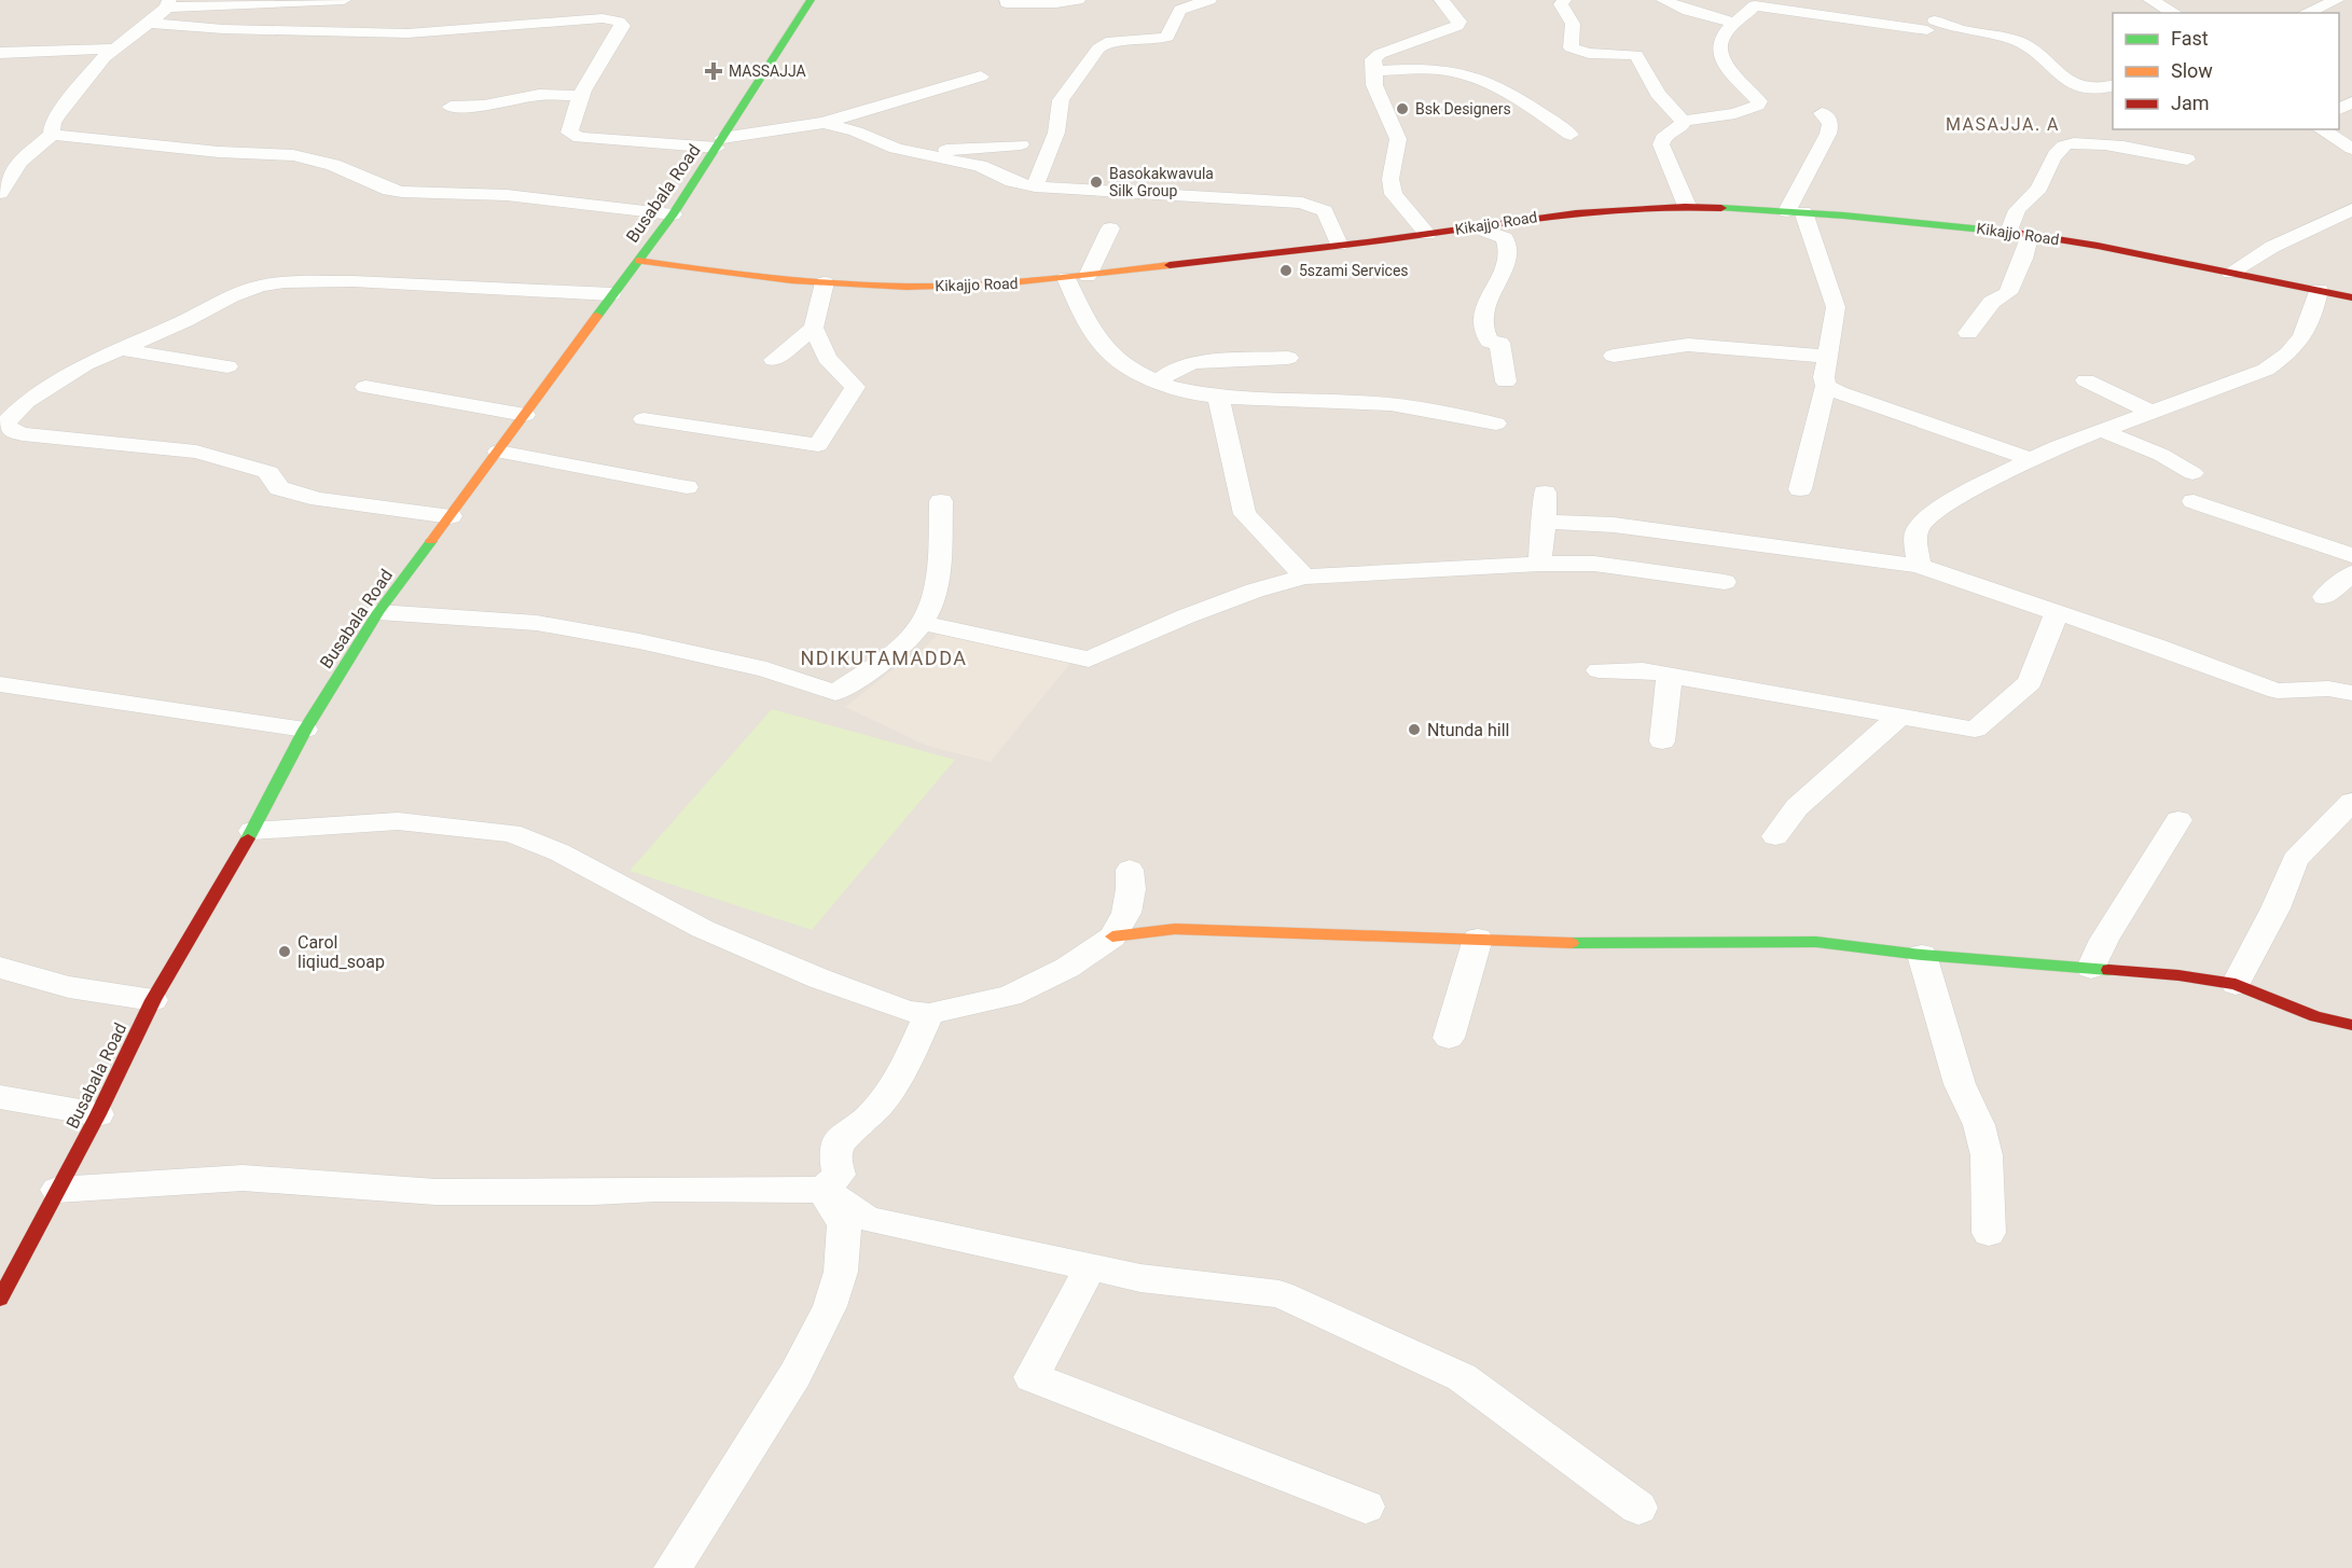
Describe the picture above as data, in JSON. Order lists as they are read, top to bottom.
{
  "streets": {
    "street": ["Busabala Road", "Kikajjo Road"]
  },
  "crossings": [
    ["Busabala Road", "Kikajjo Road"]
  ],
  "districts": ["MASAJJA. A", "NDIKUTAMADDA"],
  "places": {
    "health": ["MASSAJJA"],
    "other": [
      "Bsk Designers",
      "Basokakwavula Silk Group",
      "5szami Services",
      "Ntunda hill",
      "Carol liqiud_soap"
    ]
  },
  "legend": ["Fast", "Slow", "Jam"]
}
